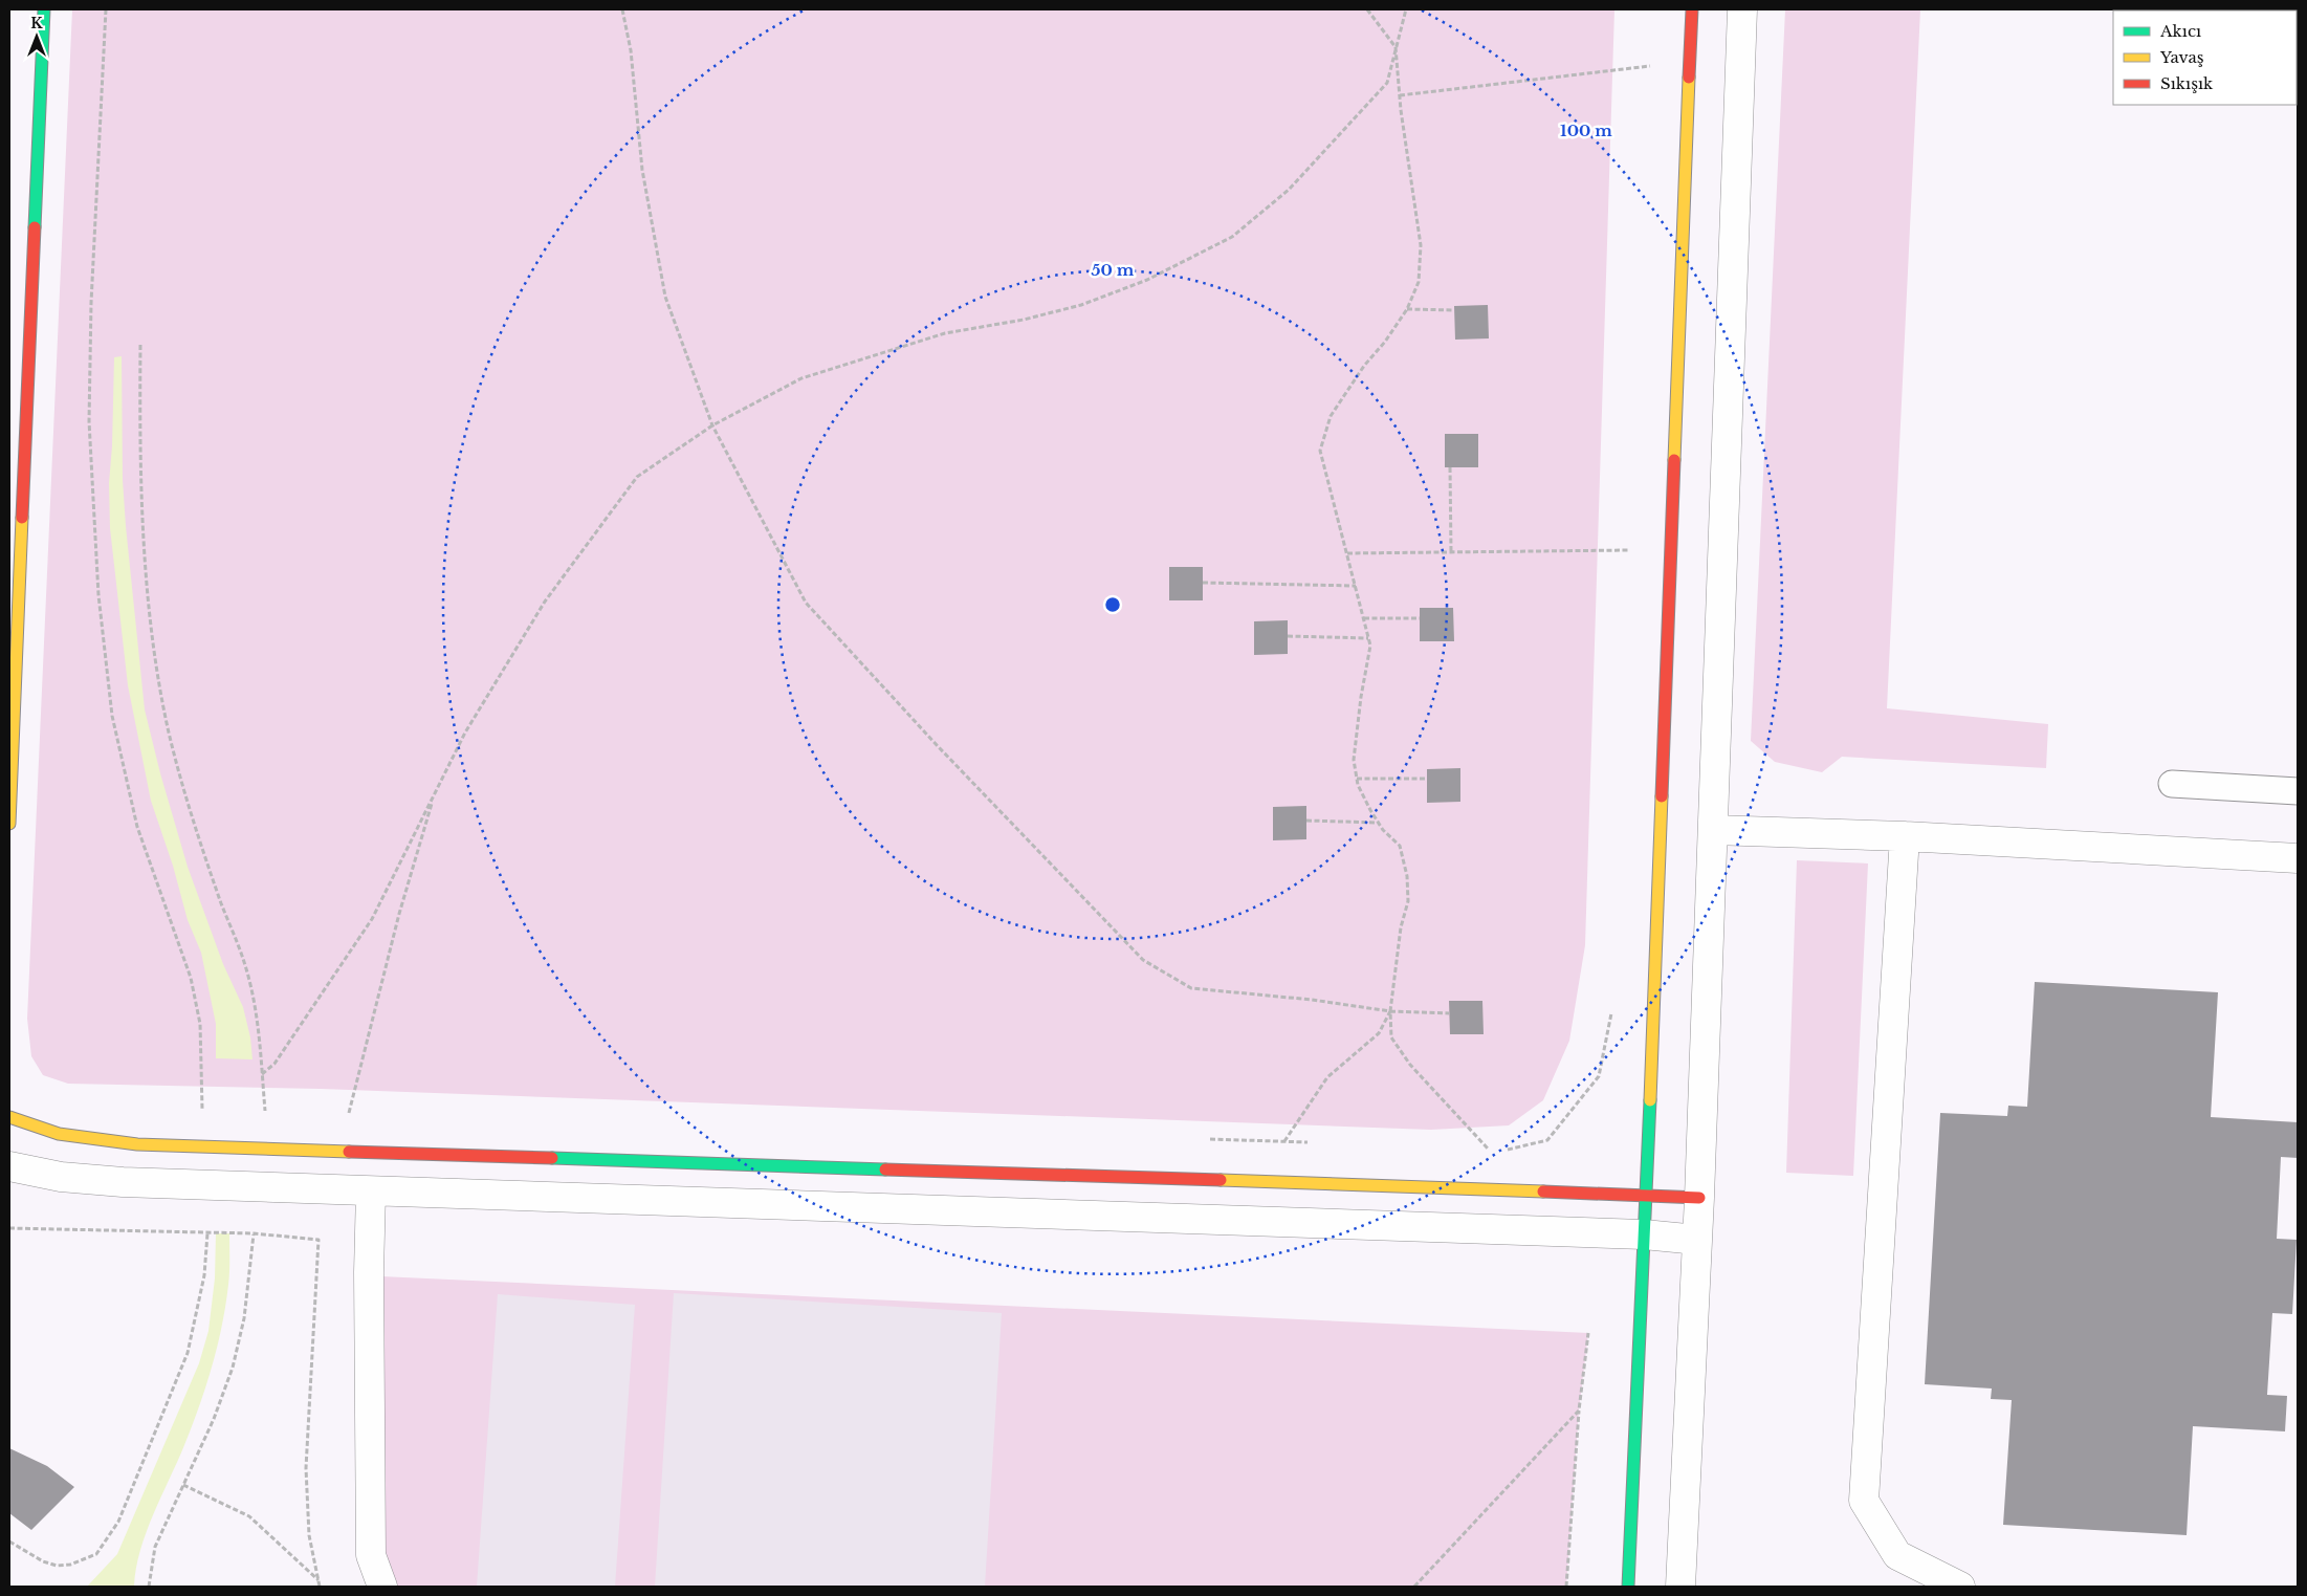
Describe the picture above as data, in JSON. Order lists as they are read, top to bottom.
{
  "legend": ["Akıcı", "Yavaş", "Sıkışık"],
  "north": "top",
  "rings": ["100 m", "50 m"]
}
